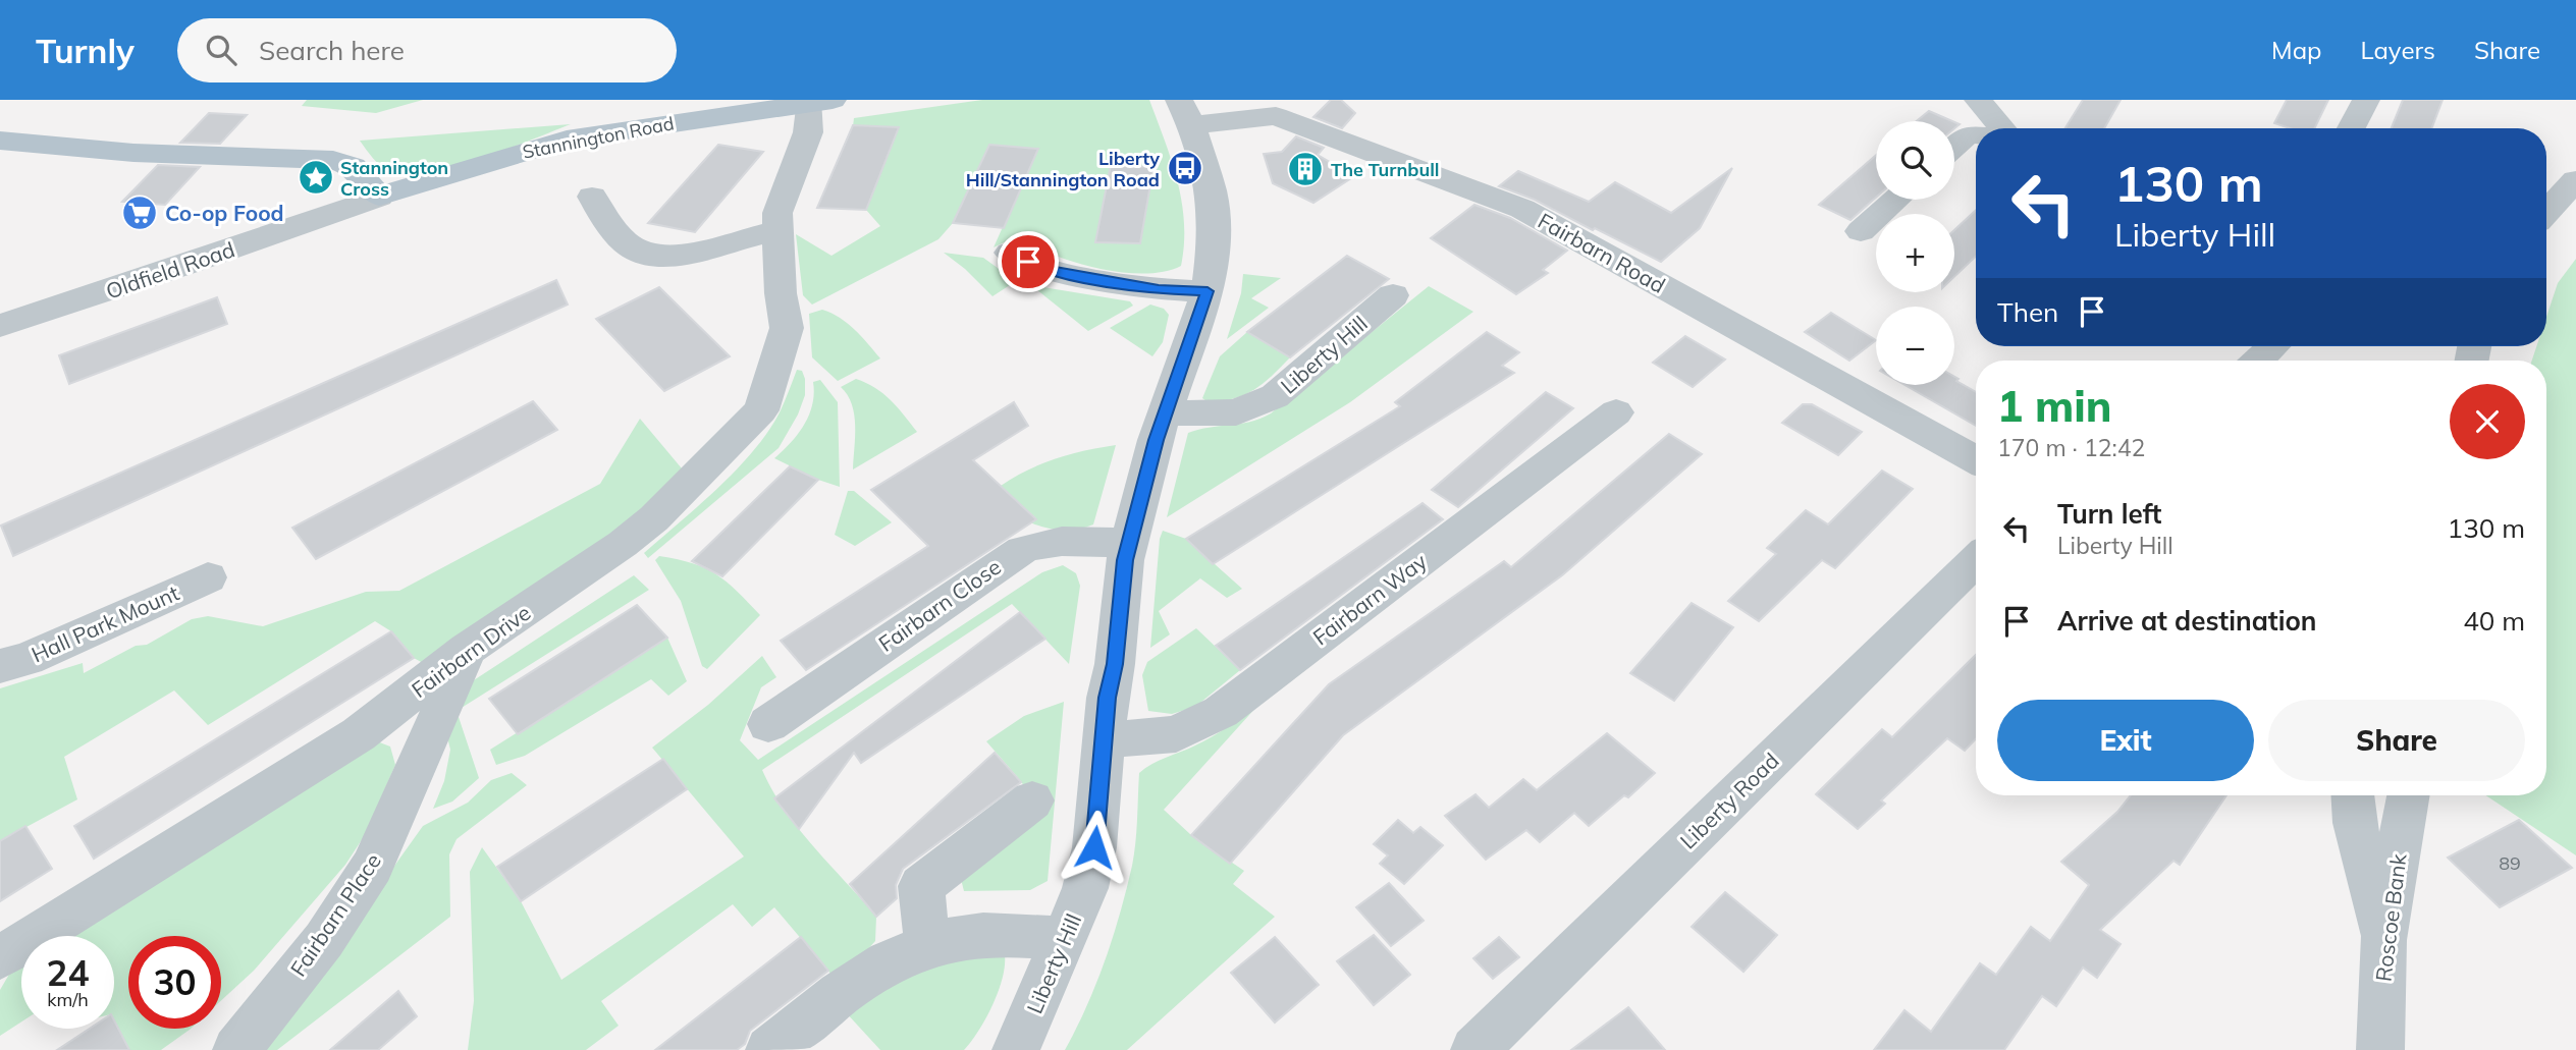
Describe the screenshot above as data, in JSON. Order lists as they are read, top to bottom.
{
  "streets": {
    "main road": ["Stannington Road"],
    "street": [
      "Fairbarn Road",
      "Oldfield Road",
      "Liberty Hill",
      "Fairbarn Way",
      "Fairbarn Close",
      "Hall Park Mount",
      "Fairbarn Drive",
      "Liberty Road",
      "Fairbarn Place",
      "Roscoe Bank"
    ]
  },
  "crossings": [
    ["Stannington Road", "Oldfield Road"],
    ["Stannington Road", "Fairbarn Drive"],
    ["Fairbarn Road", "Liberty Hill"],
    ["Liberty Hill", "Fairbarn Way"],
    ["Liberty Hill", "Fairbarn Close"],
    ["Fairbarn Drive", "Fairbarn Place"]
  ],
  "places": {
    "bus stop": ["Liberty Hill/Stannington Road"],
    "building": ["The Turnbull"],
    "place": ["Stannington Cross"],
    "supermarket": ["Co-op Food"]
  },
  "house_numbers": ["89"],
  "page": {
    "header": "Turnly",
    "search": "Search here",
    "nav": ["Map", "Layers", "Share"],
    "map_buttons": ["+", "−"],
    "turn": ["130 m", "Liberty Hill"],
    "then": "Then",
    "heading": ["1 min", "170 m · 12:42"],
    "list": [
      {
        "name": "Turn left",
        "note": "Liberty Hill",
        "value": "130 m"
      },
      {
        "name": "Arrive at destination",
        "value": "40 m"
      }
    ],
    "buttons": ["Exit", "Share"],
    "speed": "24 km/h",
    "limit": "30"
  }
}
